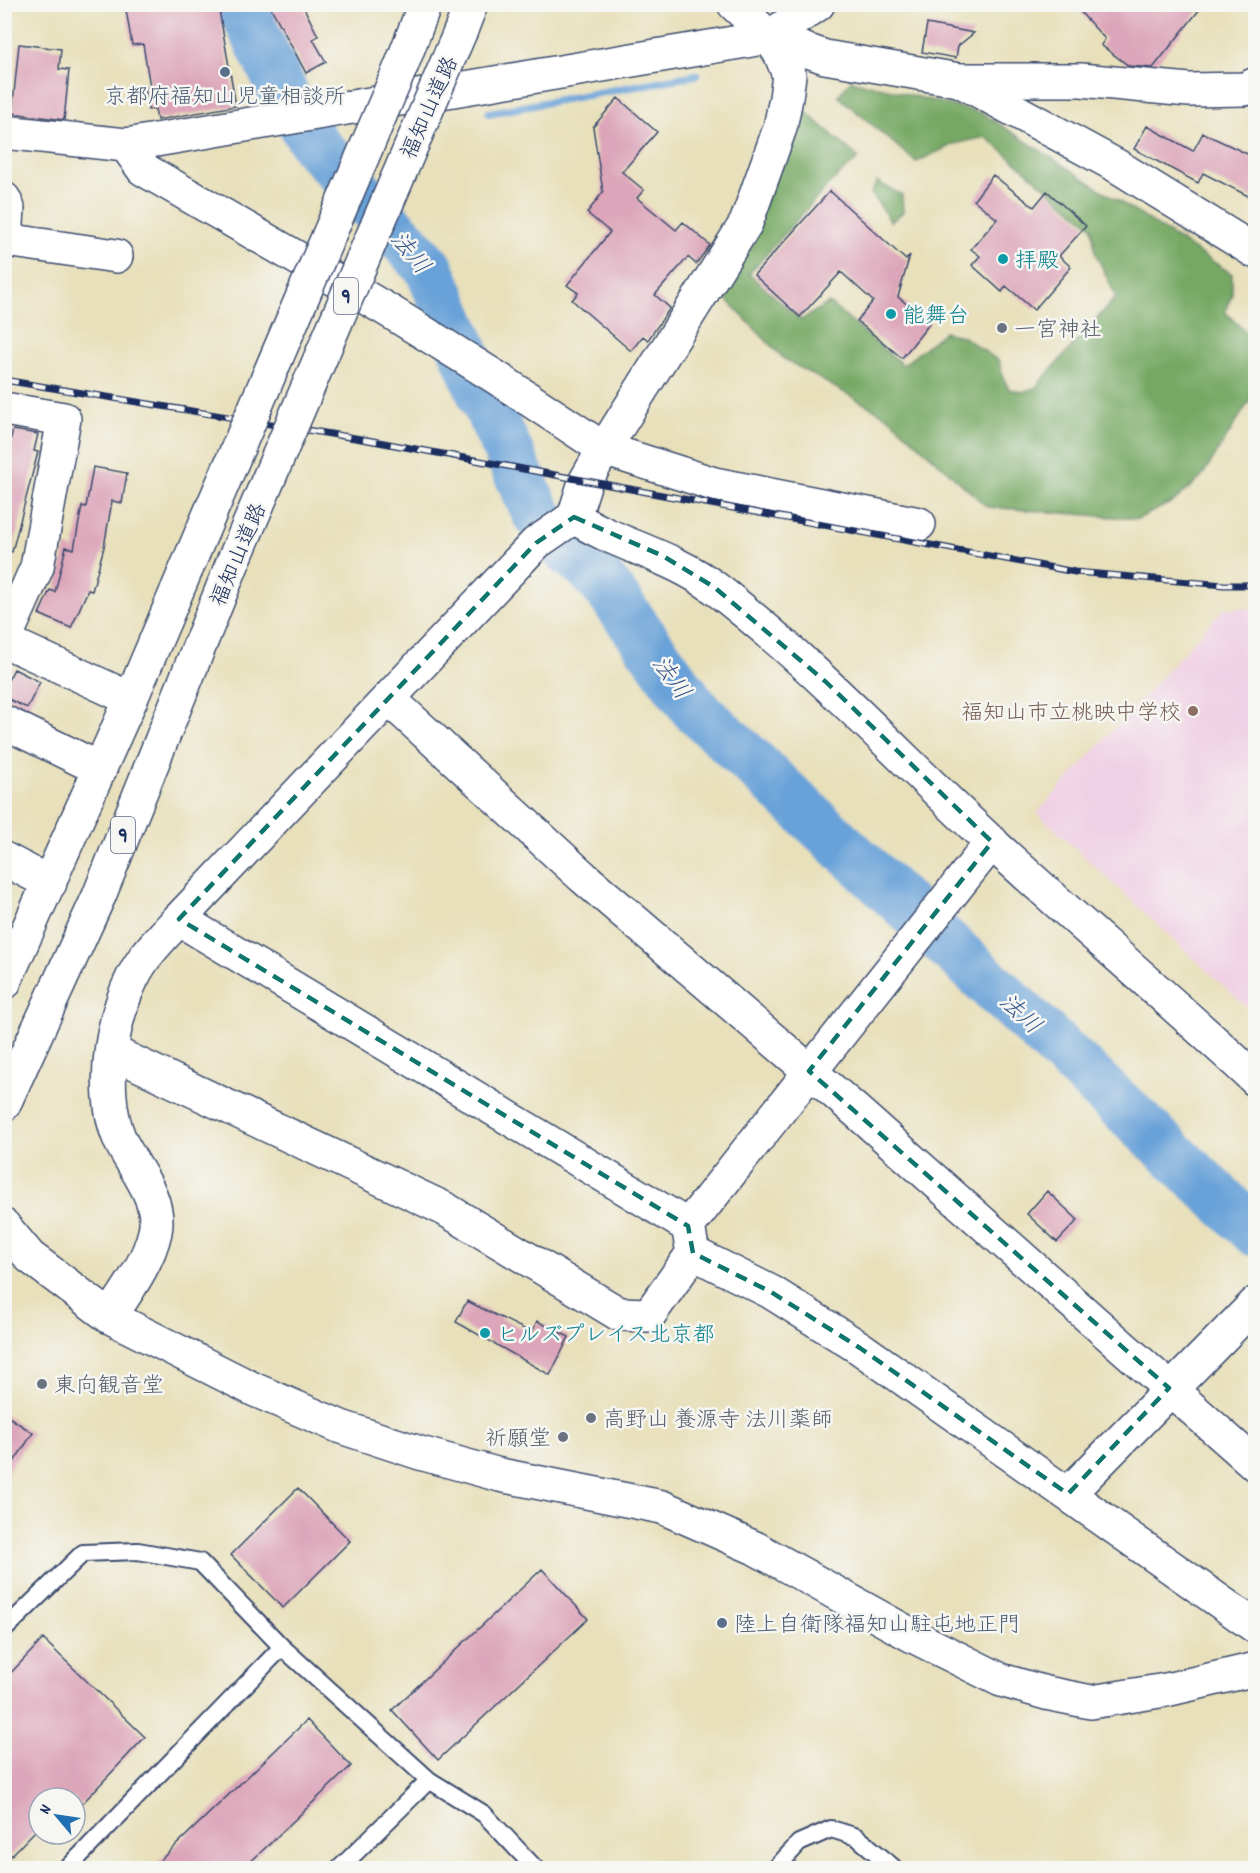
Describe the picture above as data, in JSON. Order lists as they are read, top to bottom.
{
  "streets": {
    "main road": ["福知山道路", "9"]
  },
  "water": ["法川"],
  "places": [
    "京都府福知山児童相談所",
    "拝殿",
    "能舞台",
    "一宮神社",
    "福知山市立桃映中学校",
    "ヒルズプレイス北京都",
    "東向観音堂",
    "高野山 養源寺 法川薬師",
    "祈願堂",
    "陸上自衛隊福知山駐屯地正門"
  ],
  "north": "top left"
}
